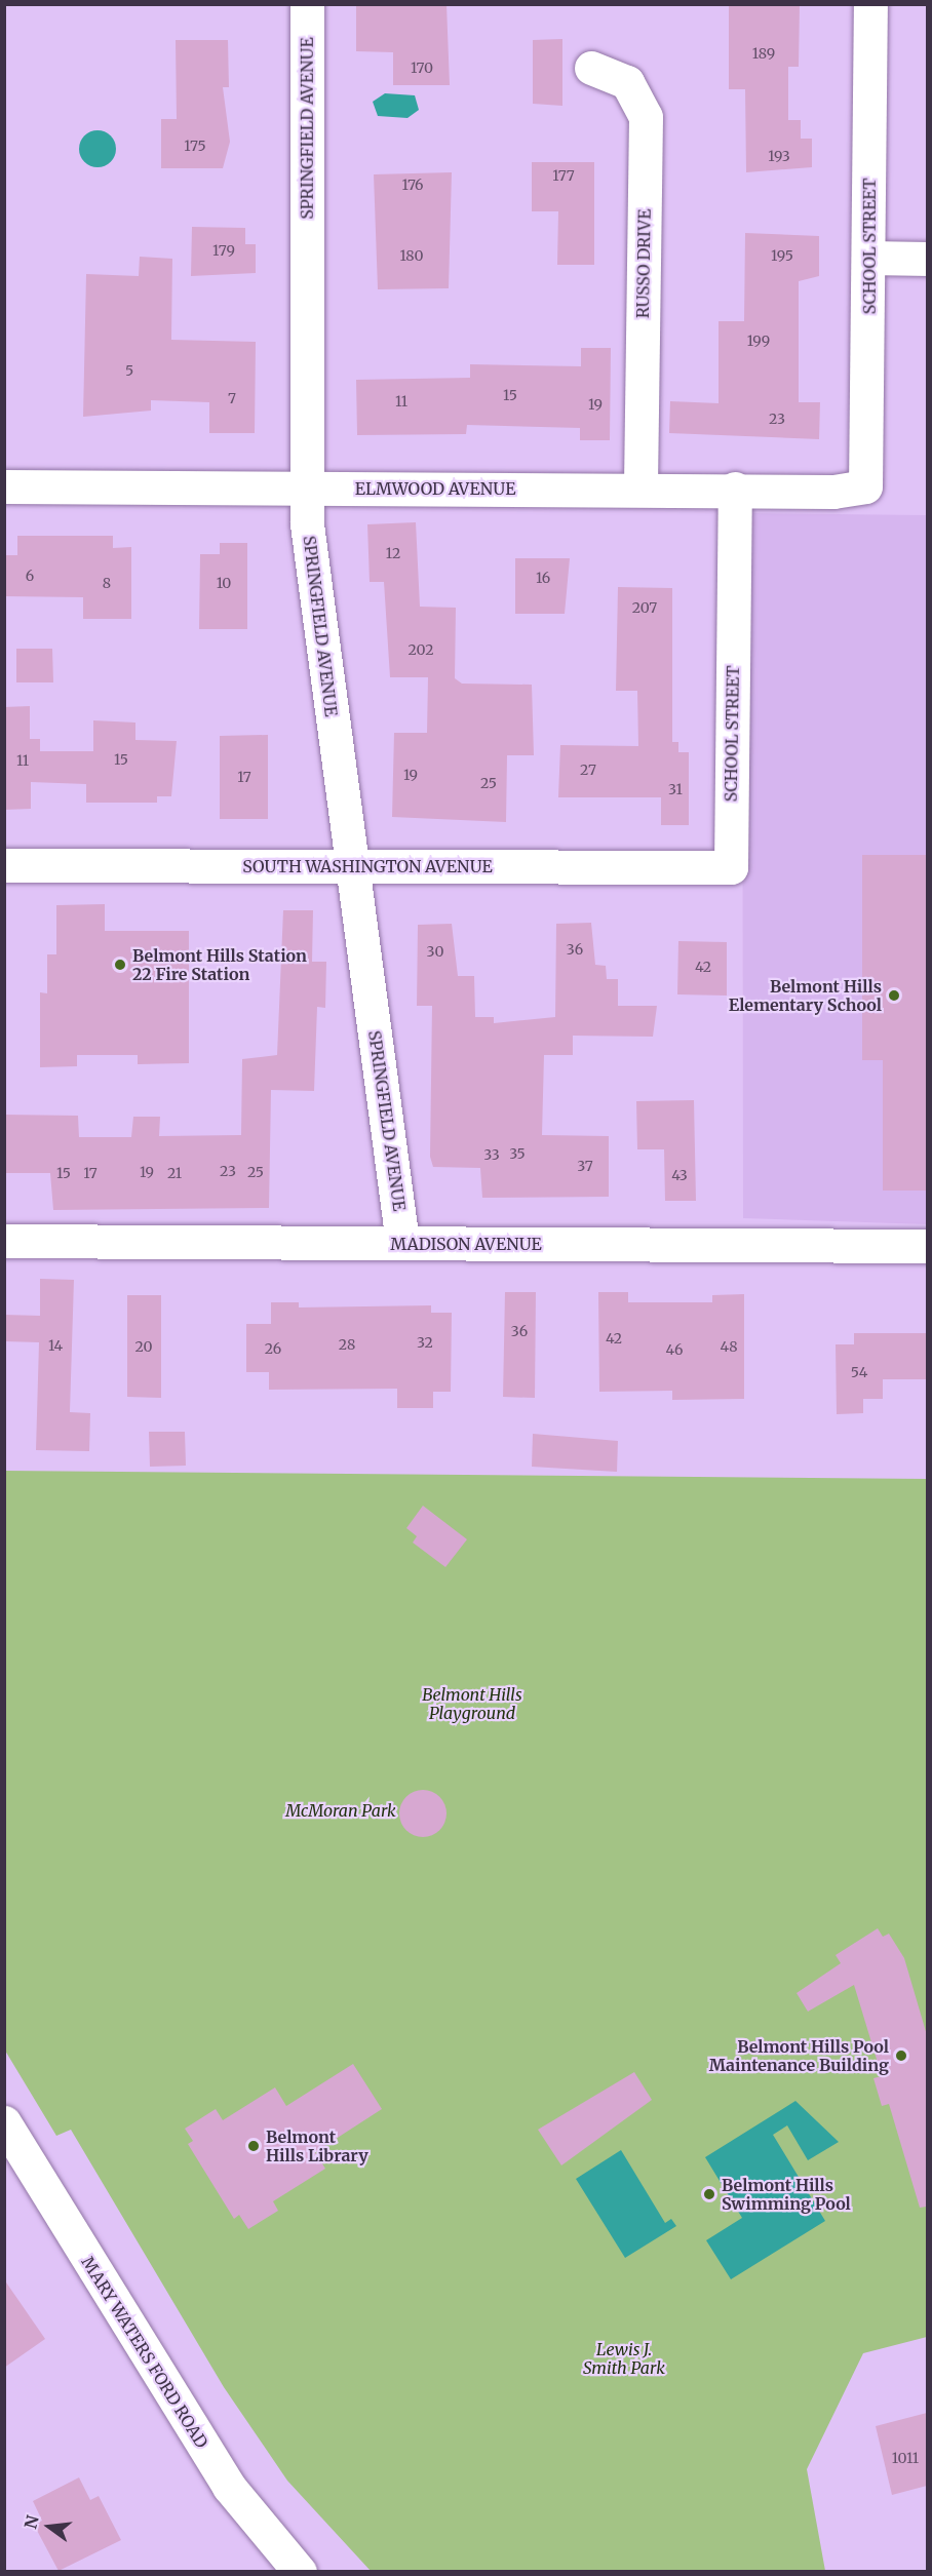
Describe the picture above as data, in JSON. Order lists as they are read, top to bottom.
{
  "streets": {
    "street": [
      "SPRINGFIELD AVENUE",
      "SCHOOL STREET",
      "RUSSO DRIVE",
      "ELMWOOD AVENUE",
      "SOUTH WASHINGTON AVENUE",
      "MADISON AVENUE",
      "MARY WATERS FORD ROAD"
    ]
  },
  "crossings": [
    ["SPRINGFIELD AVENUE", "ELMWOOD AVENUE"],
    ["SPRINGFIELD AVENUE", "SOUTH WASHINGTON AVENUE"],
    ["SPRINGFIELD AVENUE", "MADISON AVENUE"],
    ["SCHOOL STREET", "ELMWOOD AVENUE"],
    ["SCHOOL STREET", "SOUTH WASHINGTON AVENUE"],
    ["RUSSO DRIVE", "ELMWOOD AVENUE"]
  ],
  "parks": ["Belmont Hills Playground", "McMoran Park", "Lewis J. Smith Park"],
  "places": [
    "Belmont Hills Station 22 Fire Station",
    "Belmont Hills Elementary School",
    "Belmont Hills Pool Maintenance Building",
    "Belmont Hills Library",
    "Belmont Hills Swimming Pool"
  ],
  "house_numbers": [
    "189",
    "170",
    "175",
    "193",
    "177",
    "176",
    "179",
    "180",
    "195",
    "199",
    "5",
    "15",
    "7",
    "11",
    "19",
    "23",
    "12",
    "6",
    "16",
    "8",
    "10",
    "207",
    "202",
    "15",
    "11",
    "27",
    "19",
    "17",
    "25",
    "31",
    "36",
    "30",
    "42",
    "35",
    "33",
    "37",
    "23",
    "19",
    "25",
    "15",
    "17",
    "21",
    "43",
    "36",
    "42",
    "32",
    "28",
    "14",
    "20",
    "48",
    "26",
    "46",
    "54",
    "1011"
  ],
  "north": "left"
}
